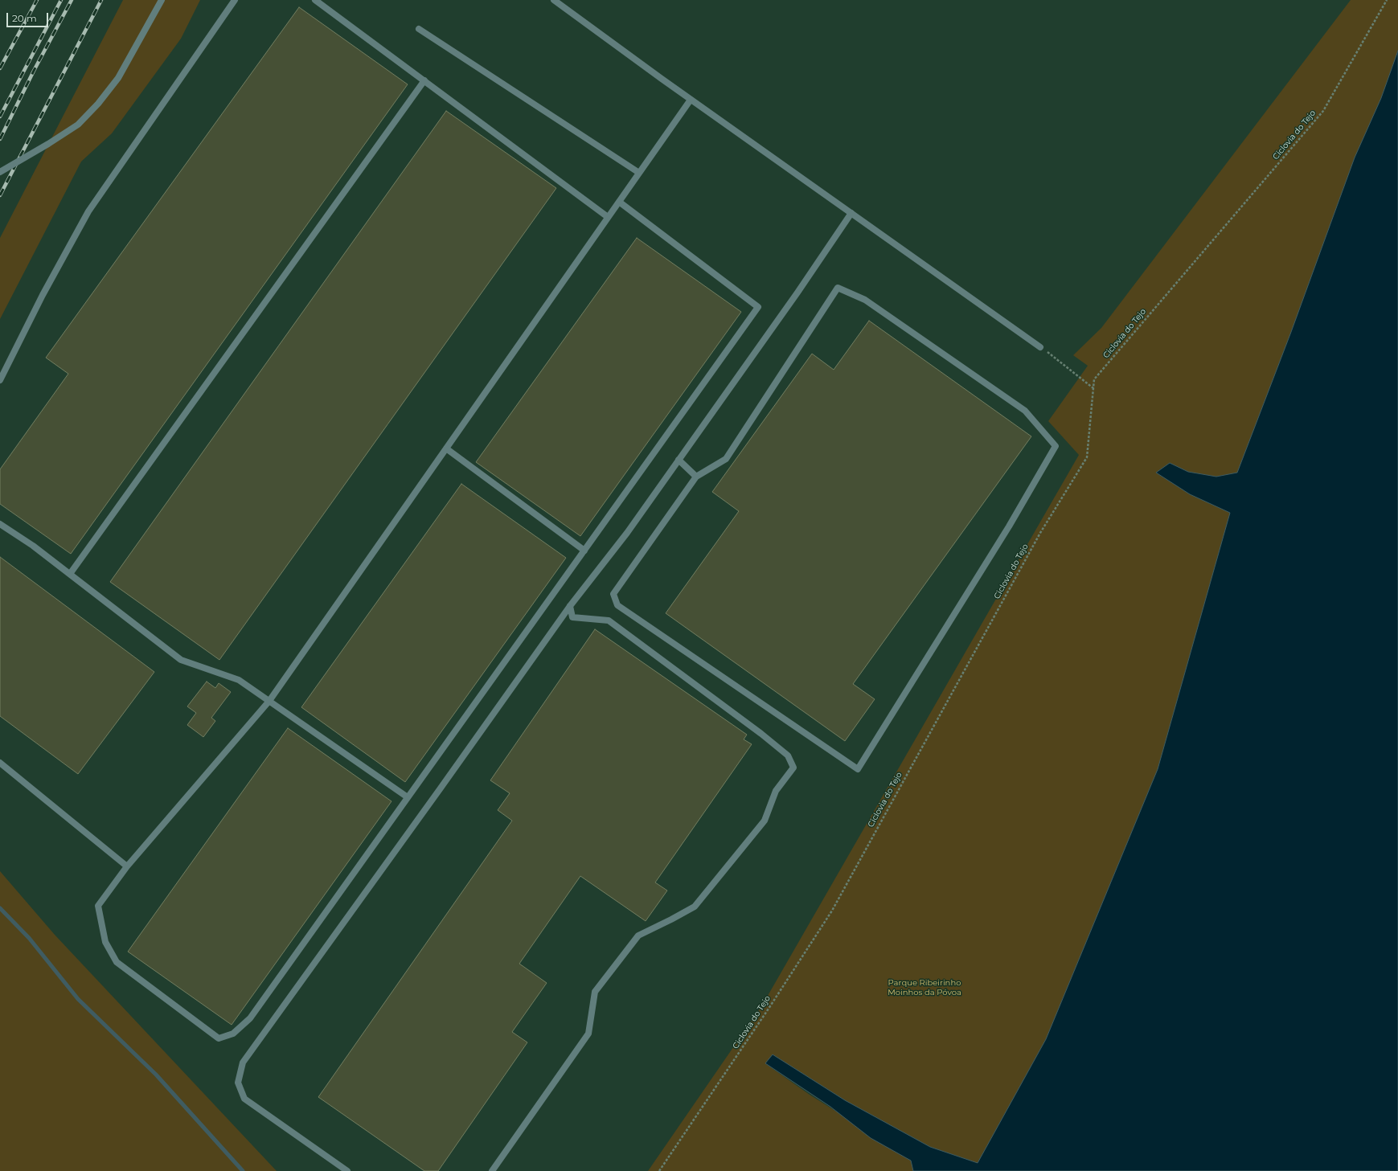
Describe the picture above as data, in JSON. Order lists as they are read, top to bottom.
{
  "streets": {
    "path": ["Ciclovia do Tejo"]
  },
  "parks": ["Parque Ribeirinho Moinhos da Póvoa"],
  "scale_bar": "20 m"
}
